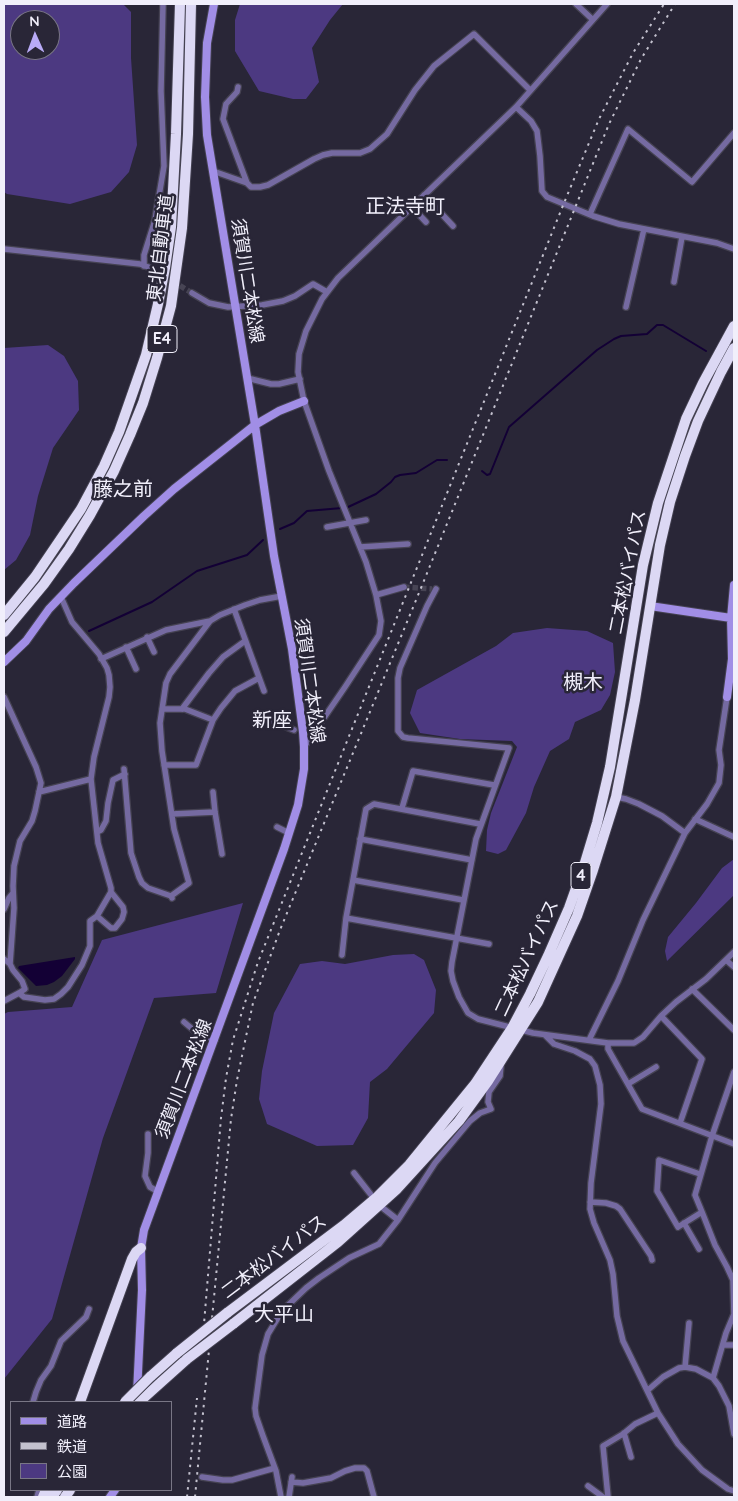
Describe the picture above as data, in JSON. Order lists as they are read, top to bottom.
{
  "streets": {
    "highway": [
      "東北自動車道",
      "E4",
      "二本松バイパス",
      "4"
    ],
    "main road": ["須賀川二本松線"]
  },
  "districts": [
    "正法寺町",
    "藤之前",
    "槻木",
    "新座",
    "大平山"
  ],
  "legend": ["道路", "鉄道", "公園"],
  "north": "top"
}
